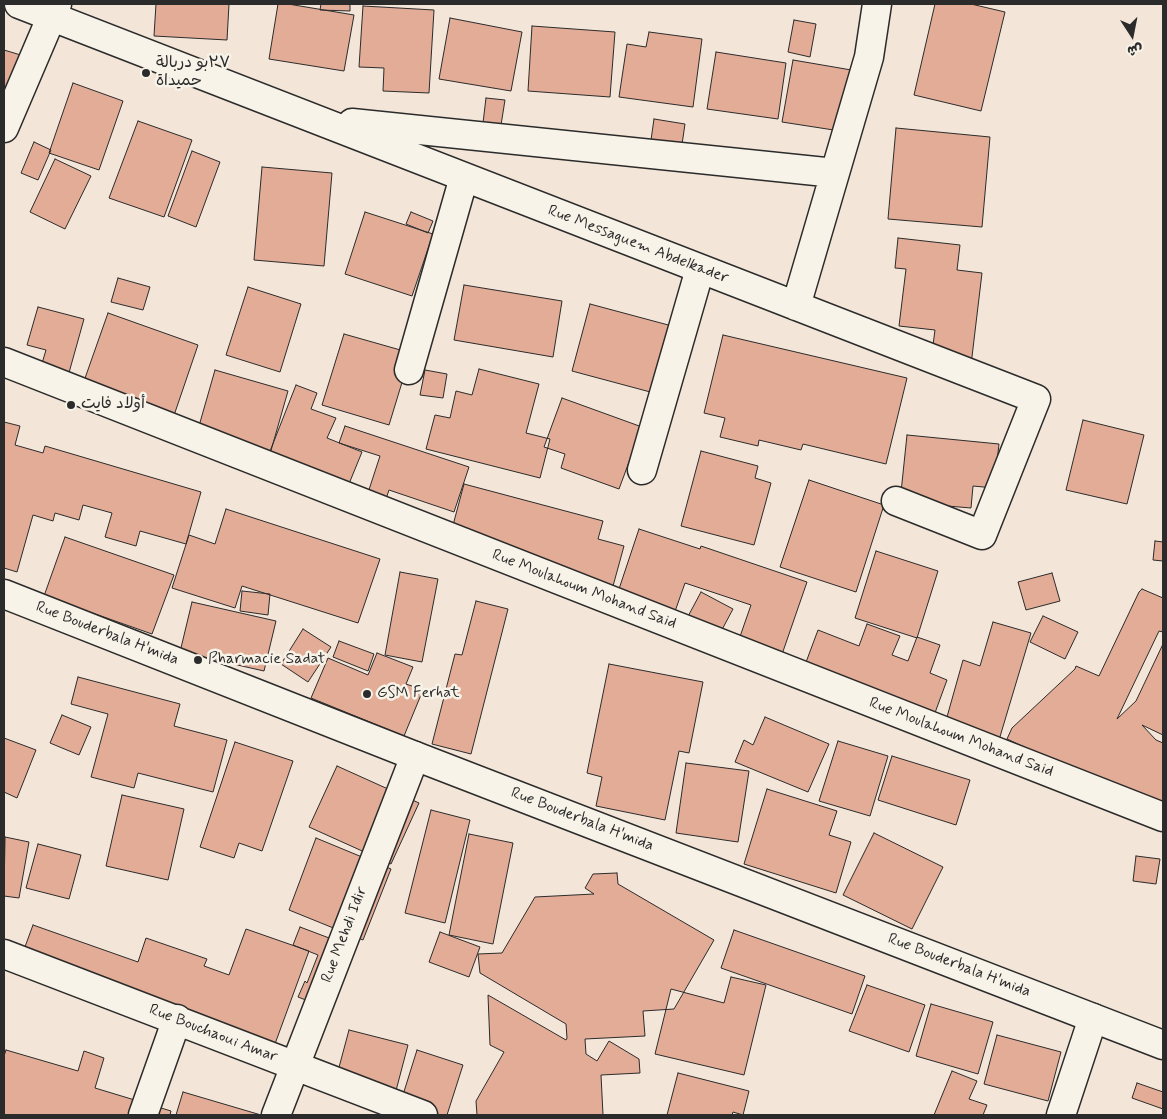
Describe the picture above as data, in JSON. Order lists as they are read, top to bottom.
{
  "streets": {
    "street": [
      "Rue Messaguem Abdelkader",
      "Rue Moulahoum Mohand Said",
      "Rue Bouderbala H'mida",
      "Rue Mehdi Idir",
      "Rue Bouchaoui Amar"
    ]
  },
  "crossings": [
    ["Rue Bouderbala H'mida", "Rue Mehdi Idir"],
    ["Rue Mehdi Idir", "Rue Bouchaoui Amar"]
  ],
  "places": [
    "٣٧بو دربالة حميداة",
    "أولاد فايت",
    "Pharmacie Sadat",
    "GSM Ferhat"
  ],
  "north": "bottom"
}
